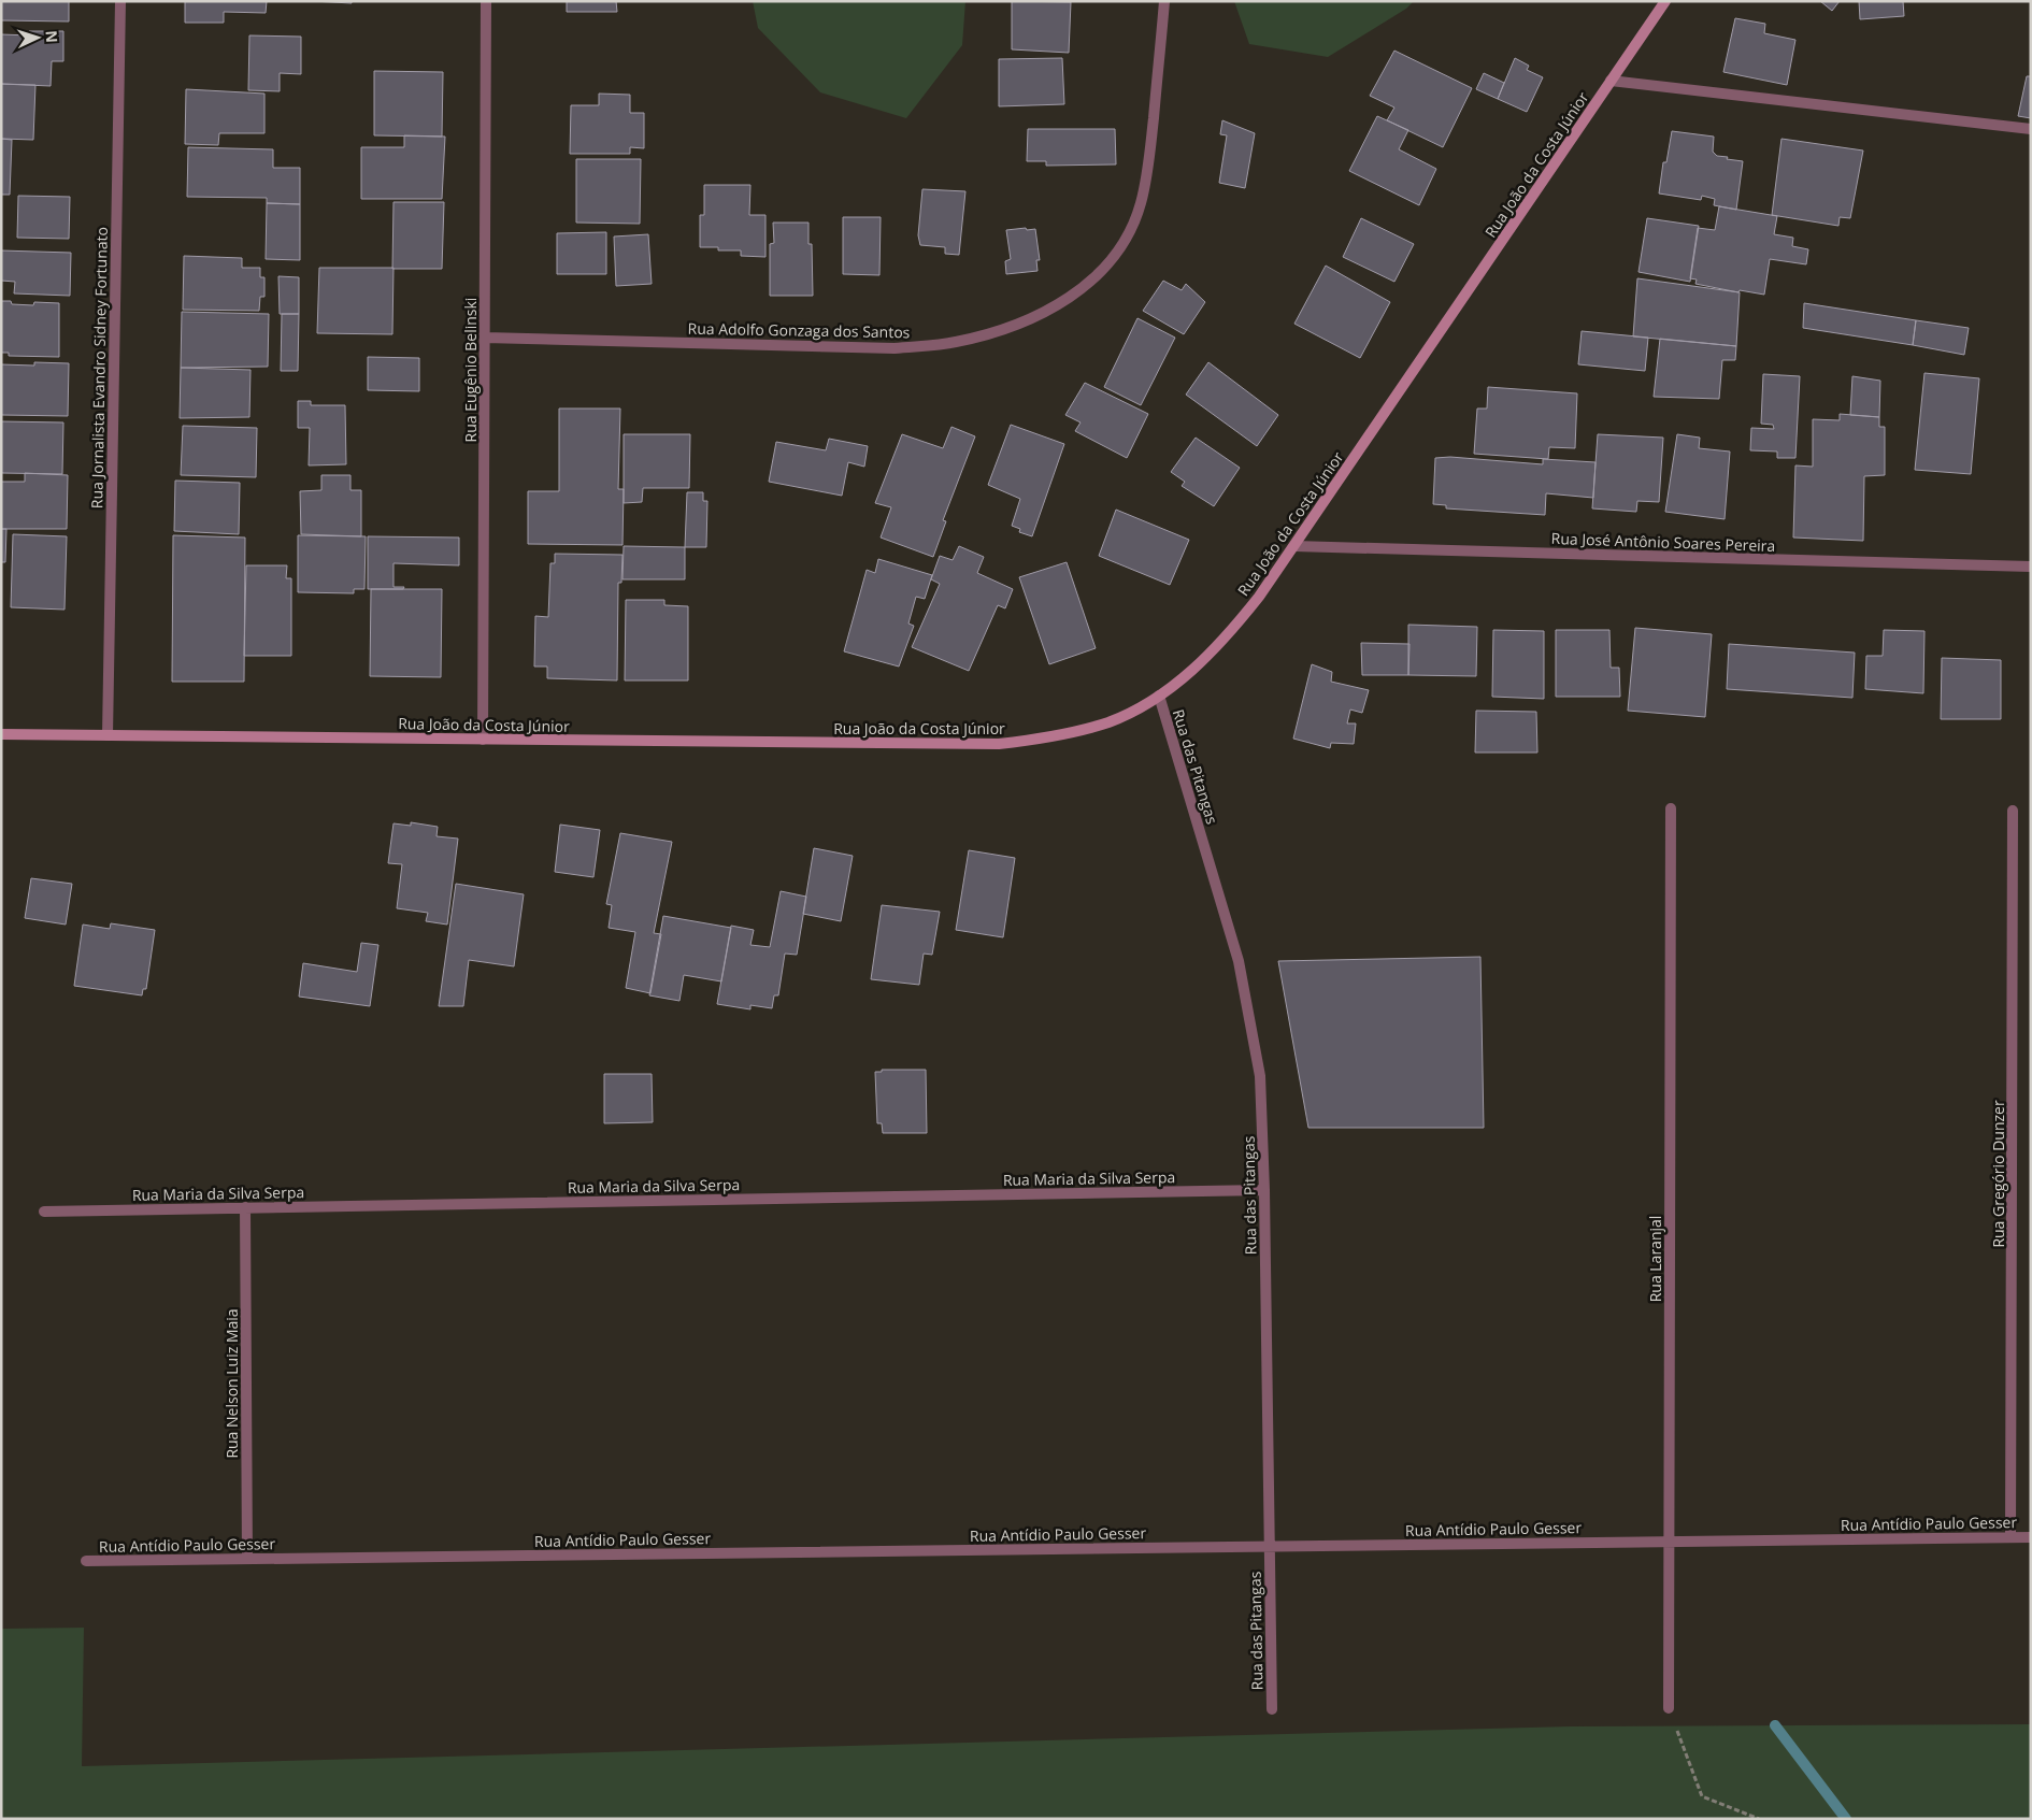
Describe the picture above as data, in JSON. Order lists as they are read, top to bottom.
{
  "streets": {
    "main road": ["Rua João da Costa Júnior"],
    "street": [
      "Rua Adolfo Gonzaga dos Santos",
      "Rua Jornalista Evandro Sidney Fortunato",
      "Rua Eugênio Belinski",
      "Rua José Antônio Soares Pereira",
      "Rua das Pitangas",
      "Rua Gregório Dunzer",
      "Rua Maria da Silva Serpa",
      "Rua Laranjal",
      "Rua Nelson Luiz Maia",
      "Rua Antídio Paulo Gesser"
    ]
  },
  "crossings": [
    ["Rua João da Costa Júnior", "Rua Jornalista Evandro Sidney Fortunato"],
    ["Rua João da Costa Júnior", "Rua Eugênio Belinski"],
    ["Rua João da Costa Júnior", "Rua José Antônio Soares Pereira"],
    ["Rua João da Costa Júnior", "Rua das Pitangas"],
    ["Rua Adolfo Gonzaga dos Santos", "Rua Eugênio Belinski"],
    ["Rua das Pitangas", "Rua Maria da Silva Serpa"],
    ["Rua das Pitangas", "Rua Antídio Paulo Gesser"],
    ["Rua Gregório Dunzer", "Rua Antídio Paulo Gesser"],
    ["Rua Maria da Silva Serpa", "Rua Nelson Luiz Maia"],
    ["Rua Laranjal", "Rua Antídio Paulo Gesser"],
    ["Rua Nelson Luiz Maia", "Rua Antídio Paulo Gesser"]
  ],
  "north": "right"
}
